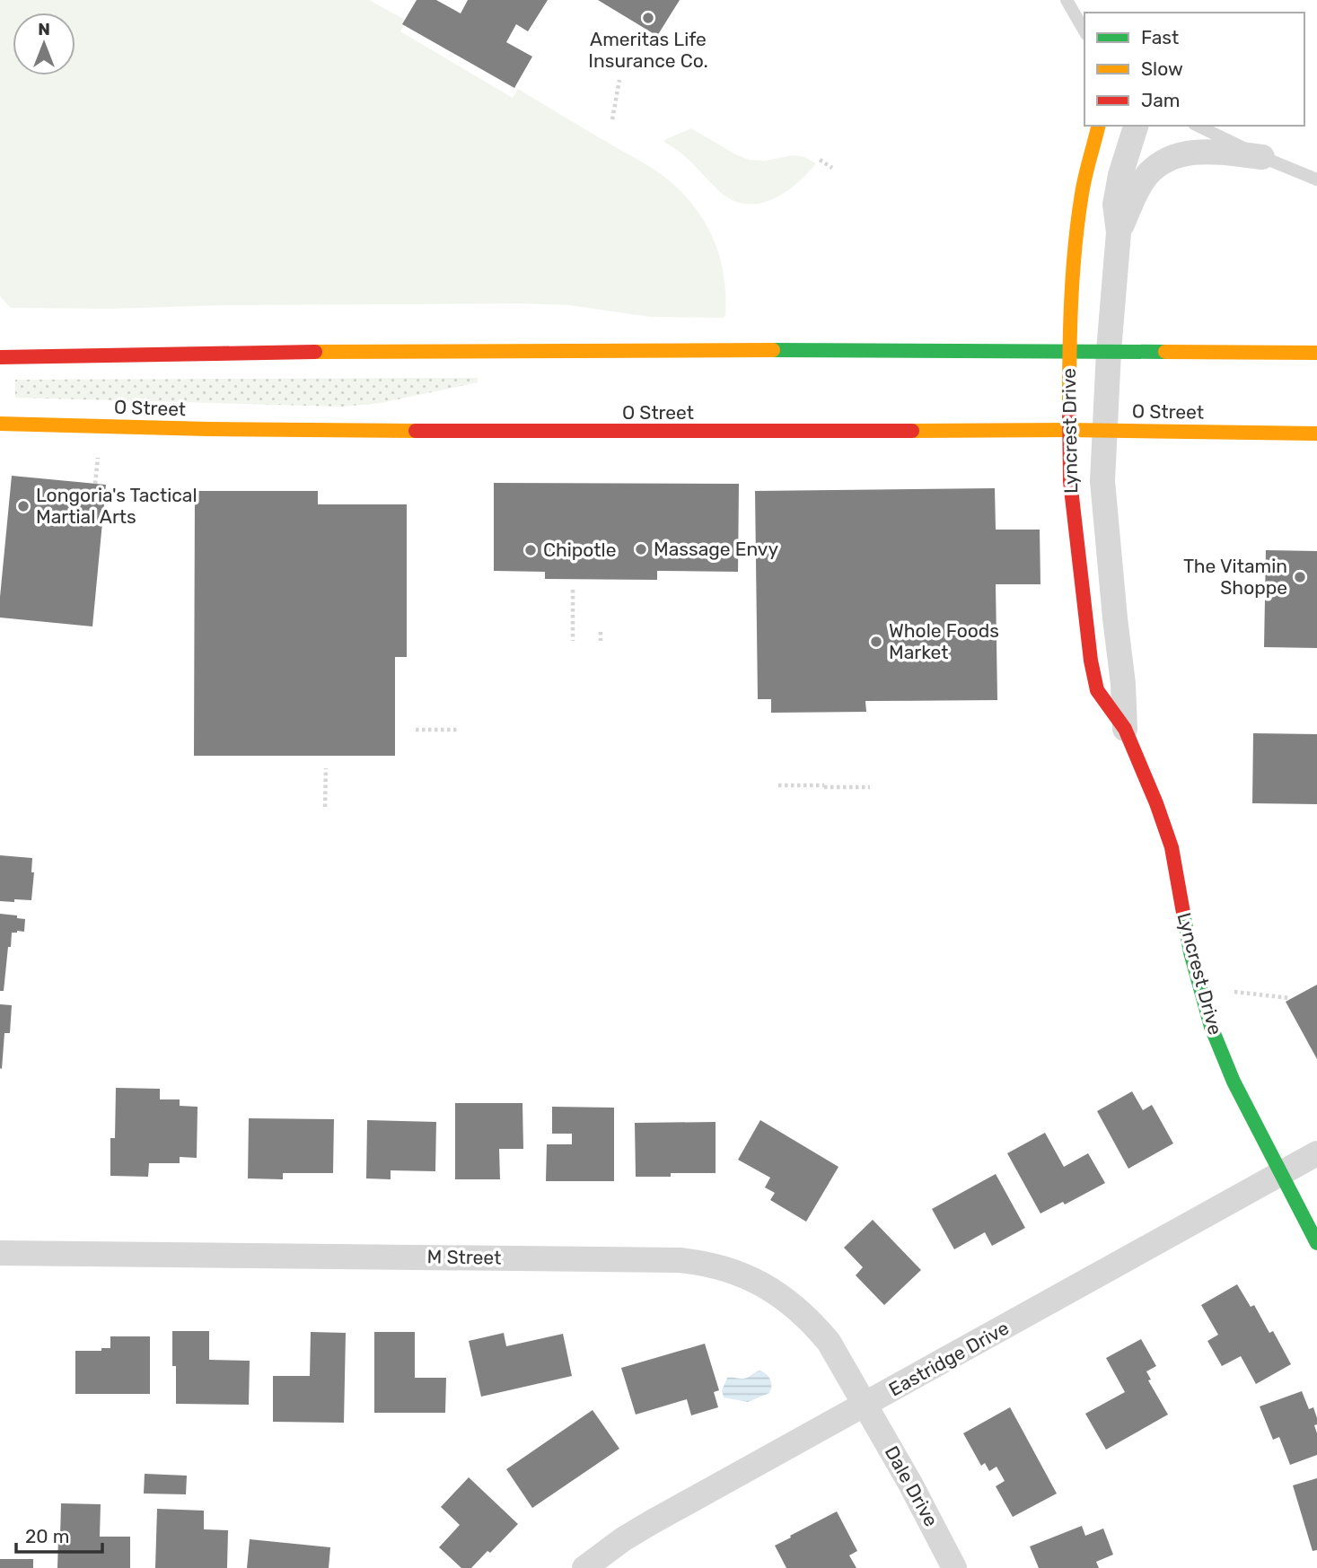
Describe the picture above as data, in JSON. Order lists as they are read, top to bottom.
{
  "streets": {
    "main road": ["O Street", "Lyncrest Drive"],
    "street": ["M Street", "Eastridge Drive", "Dale Drive"]
  },
  "crossings": [
    ["O Street", "Lyncrest Drive"],
    ["Lyncrest Drive", "Eastridge Drive"],
    ["M Street", "Eastridge Drive"],
    ["M Street", "Dale Drive"],
    ["Eastridge Drive", "Dale Drive"]
  ],
  "places": [
    "Ameritas Life Insurance Co.",
    "Longoria's Tactical Martial Arts",
    "Massage Envy",
    "Chipotle",
    "The Vitamin Shoppe",
    "Whole Foods Market"
  ],
  "legend": ["Fast", "Slow", "Jam"],
  "scale_bar": "20 m",
  "north": "top"
}
